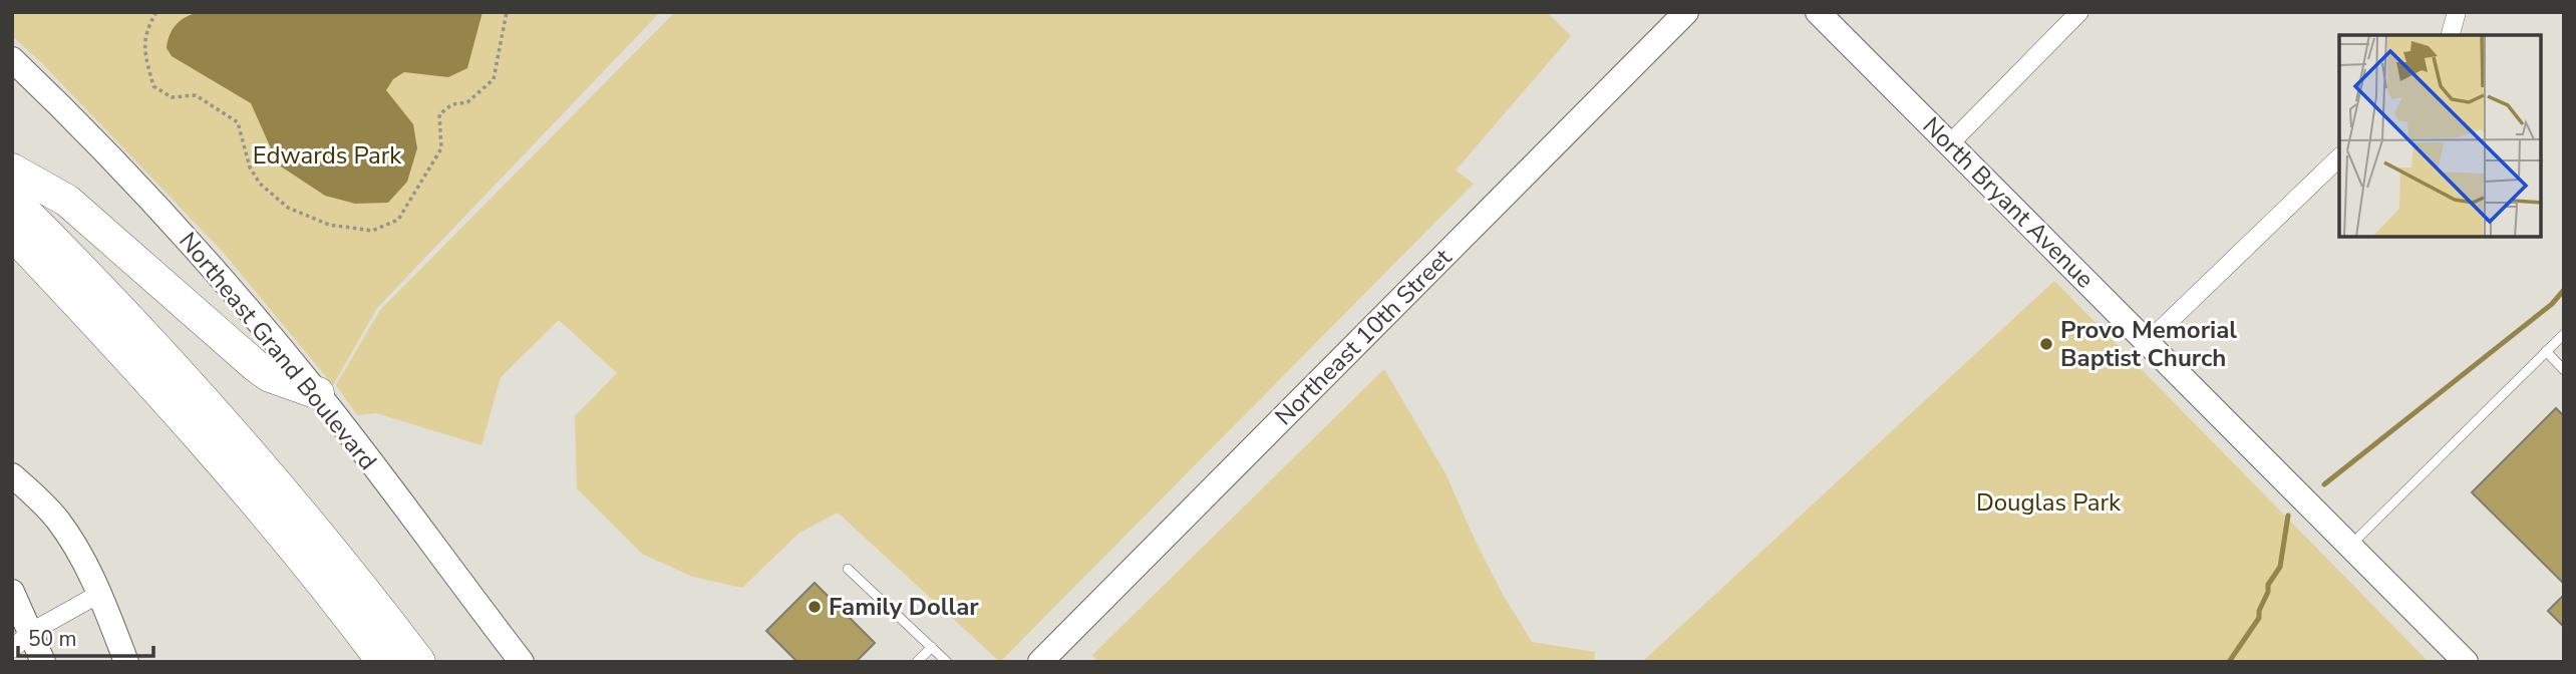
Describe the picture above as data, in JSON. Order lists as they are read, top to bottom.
{
  "streets": {
    "main road": ["North Bryant Avenue", "Northeast 10th Street", "Northeast Grand Boulevard"]
  },
  "parks": ["Edwards Park", "Douglas Park"],
  "places": ["Provo Memorial Baptist Church", "Family Dollar"],
  "scale_bar": "50 m"
}
